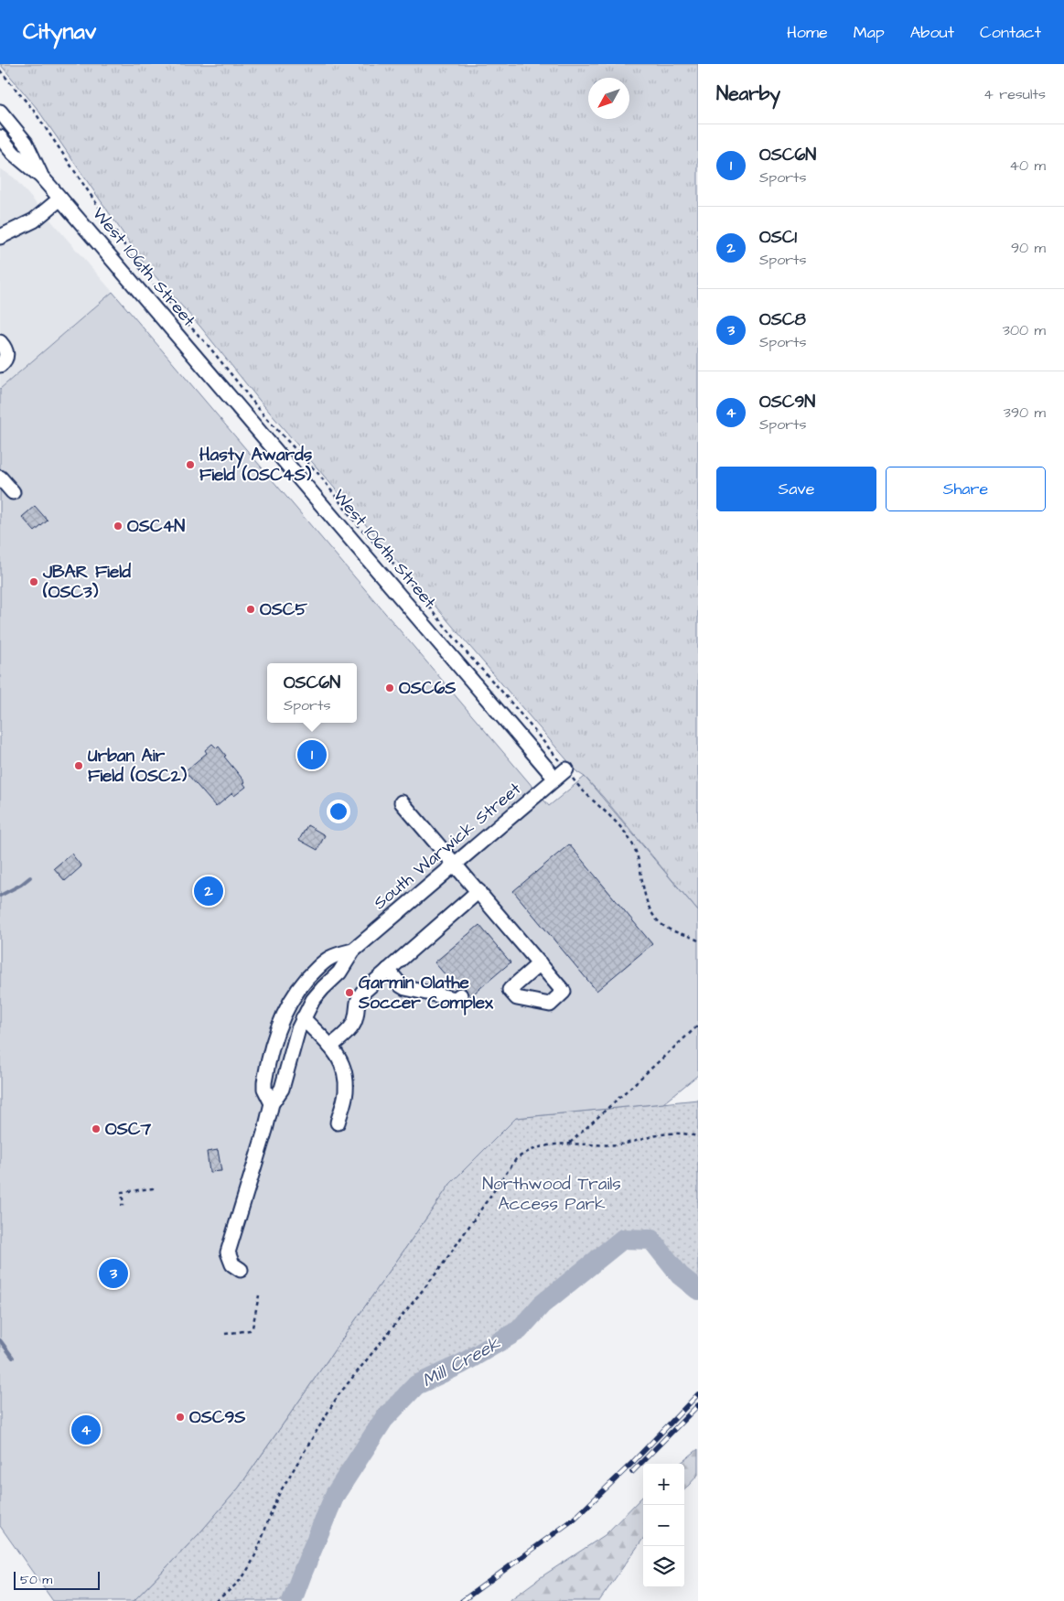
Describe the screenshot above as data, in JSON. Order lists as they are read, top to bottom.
{
  "streets": {
    "street": ["West 106th Street", "South Warwick Street"]
  },
  "crossings": [
    ["West 106th Street", "South Warwick Street"]
  ],
  "water": ["Mill Creek"],
  "parks": ["Northwood Trails Access Park"],
  "places": [
    "Hasty Awards Field (OSC4S)",
    "OSC4N",
    "JBAR Field (OSC3)",
    "OSC5",
    "OSC6S",
    "Urban Air Field (OSC2)",
    "Garmin Olathe Soccer Complex",
    "OSC7",
    "OSC9S"
  ],
  "scale_bar": "50 m",
  "north": "bottom left",
  "page": {
    "header": "Citynav",
    "nav": [
      "Home",
      "Map",
      "About",
      "Contact"
    ],
    "heading": ["Nearby", "4 results"],
    "list": [
      {
        "mark": "1",
        "name": "OSC6N",
        "note": "Sports",
        "value": "40 m"
      },
      {
        "mark": "2",
        "name": "OSC1",
        "note": "Sports",
        "value": "90 m"
      },
      {
        "mark": "3",
        "name": "OSC8",
        "note": "Sports",
        "value": "300 m"
      },
      {
        "mark": "4",
        "name": "OSC9N",
        "note": "Sports",
        "value": "390 m"
      }
    ],
    "buttons": ["Save", "Share"],
    "popup": ["OSC6N", "Sports"],
    "pins": [
      "1",
      "2",
      "3",
      "4"
    ],
    "map_buttons": ["+", "−"],
    "scale": "50 m"
  }
}
